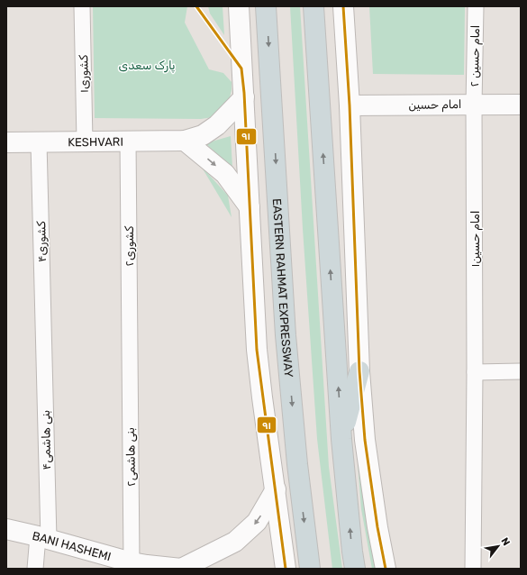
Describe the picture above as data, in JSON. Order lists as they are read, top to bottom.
{
  "streets": {
    "highway": ["EASTERN RAHMAT EXPRESSWAY"],
    "main road": ["امام حسین", "KESHVARI", "BANI HASHEMI"],
    "street": [
      "۲ امام حسین",
      "۱کشوری",
      "امام حسین۱",
      "کشوری۴",
      "کشوری۲",
      "۴بنی هاشمی",
      "۲بنی هاشمی"
    ]
  },
  "crossings": [
    ["۲ امام حسین", "امام حسین"],
    ["۲ امام حسین", "امام حسین۱"],
    ["۱کشوری", "KESHVARI"],
    ["امام حسین", "امام حسین۱"],
    ["KESHVARI", "کشوری۴"],
    ["KESHVARI", "کشوری۲"],
    ["کشوری۴", "۴بنی هاشمی"],
    ["کشوری۲", "۲بنی هاشمی"],
    ["۴بنی هاشمی", "BANI HASHEMI"],
    ["۲بنی هاشمی", "BANI HASHEMI"]
  ],
  "parks": ["پارک سعدی"],
  "lines": ["transit line ۹۱"],
  "north": "top right"
}
